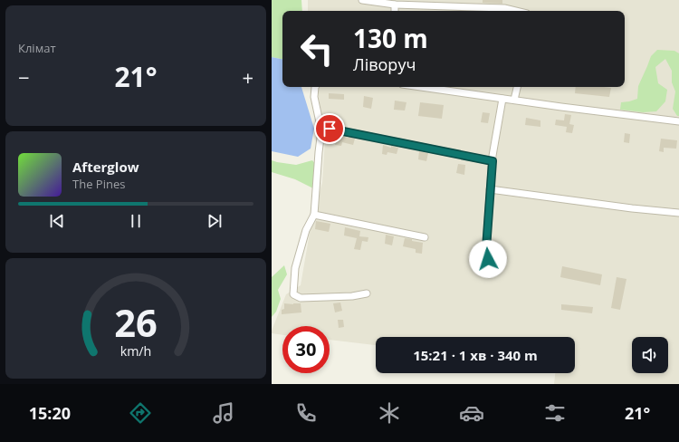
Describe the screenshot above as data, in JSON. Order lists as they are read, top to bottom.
{
  "page": {
    "tile": "Клімат",
    "turn": ["130 m", "Ліворуч"],
    "heat": ["−", "21°", "+"],
    "song": ["Afterglow", "The Pines"],
    "limit": "30",
    "trip": "15:21 · 1 хв · 340 m",
    "tabs": ["15:20", "21°"],
    "gauge": ["26", "km/h"]
  }
}
